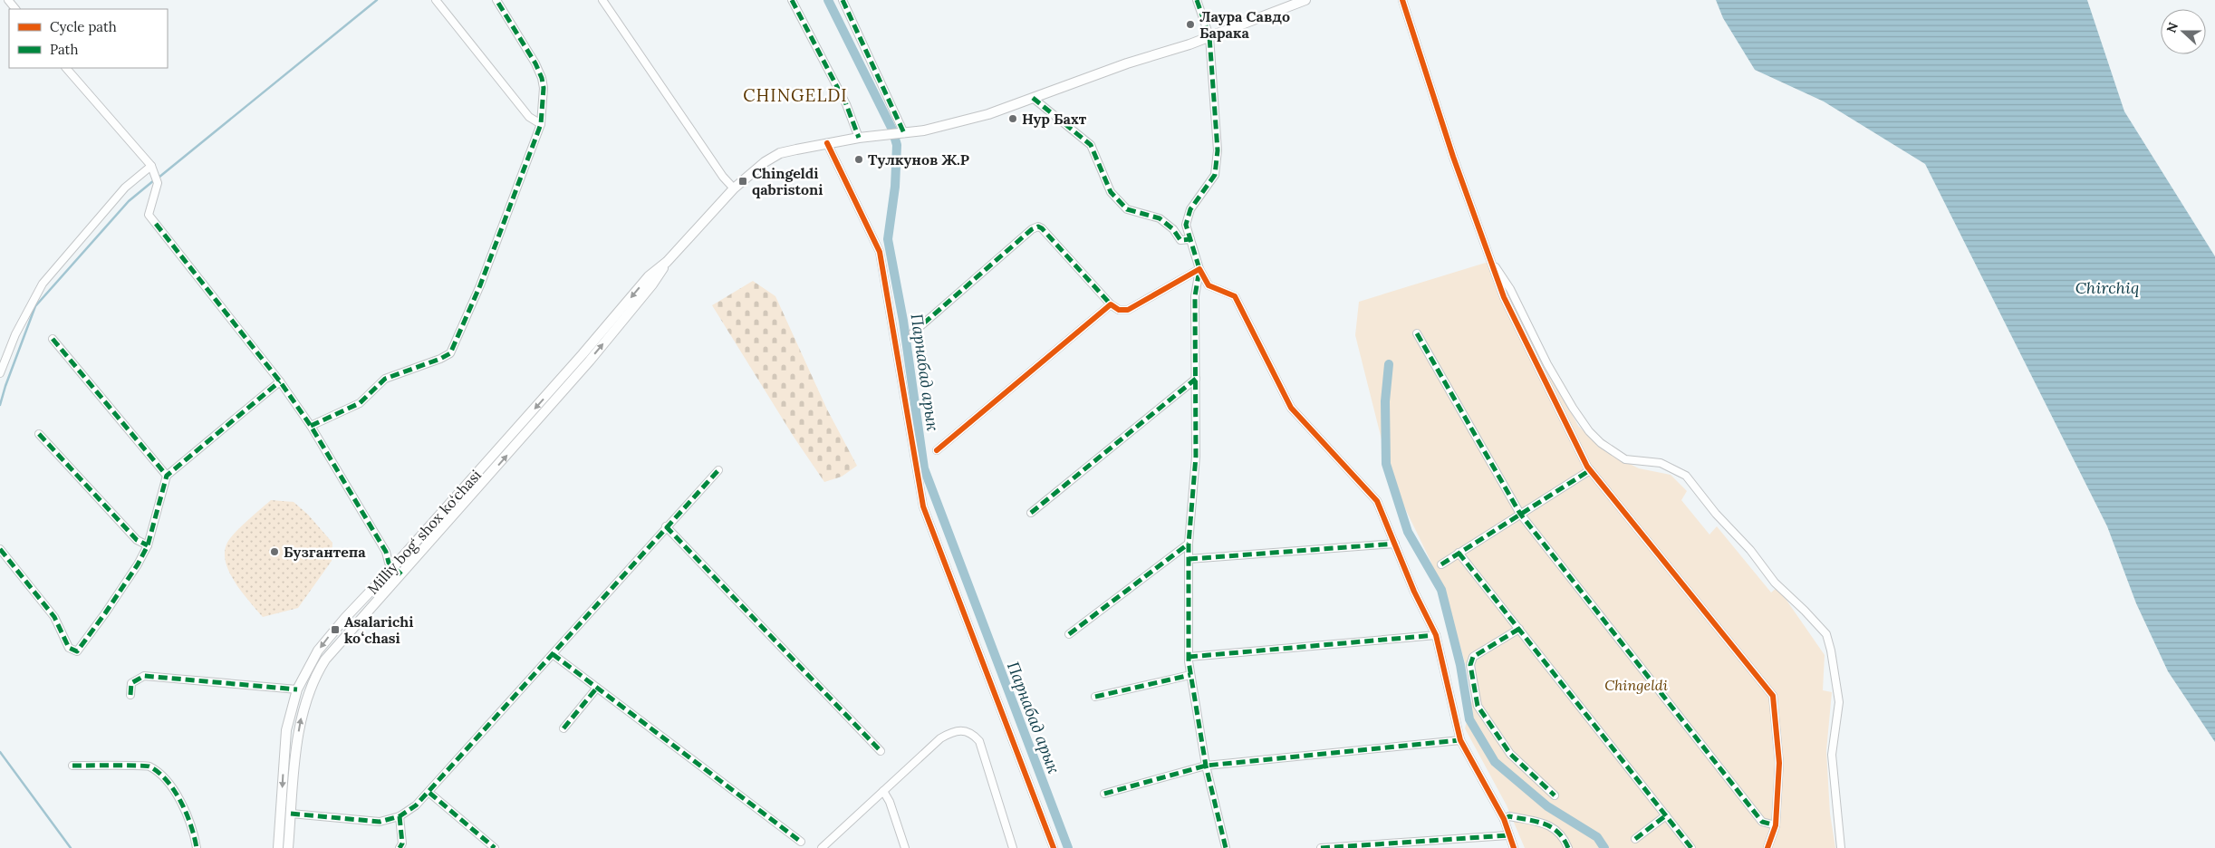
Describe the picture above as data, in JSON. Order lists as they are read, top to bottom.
{
  "streets": {
    "main road": ["Milliy bog‘ shox ko‘chasi"]
  },
  "districts": ["CHINGELDI"],
  "water": ["Chirchiq", "Парнабад арык"],
  "parks": ["Chingeldi"],
  "places": {
    "other": [
      "Лаура Савдо Барака",
      "Нур Бахт",
      "Тулкунов Ж.Р",
      "Бузгантепа"
    ],
    "transit": ["Chingeldi qabristoni", "Asalarichi koʻchasi"]
  },
  "legend": ["Cycle path", "Path"],
  "north": "left"
}
